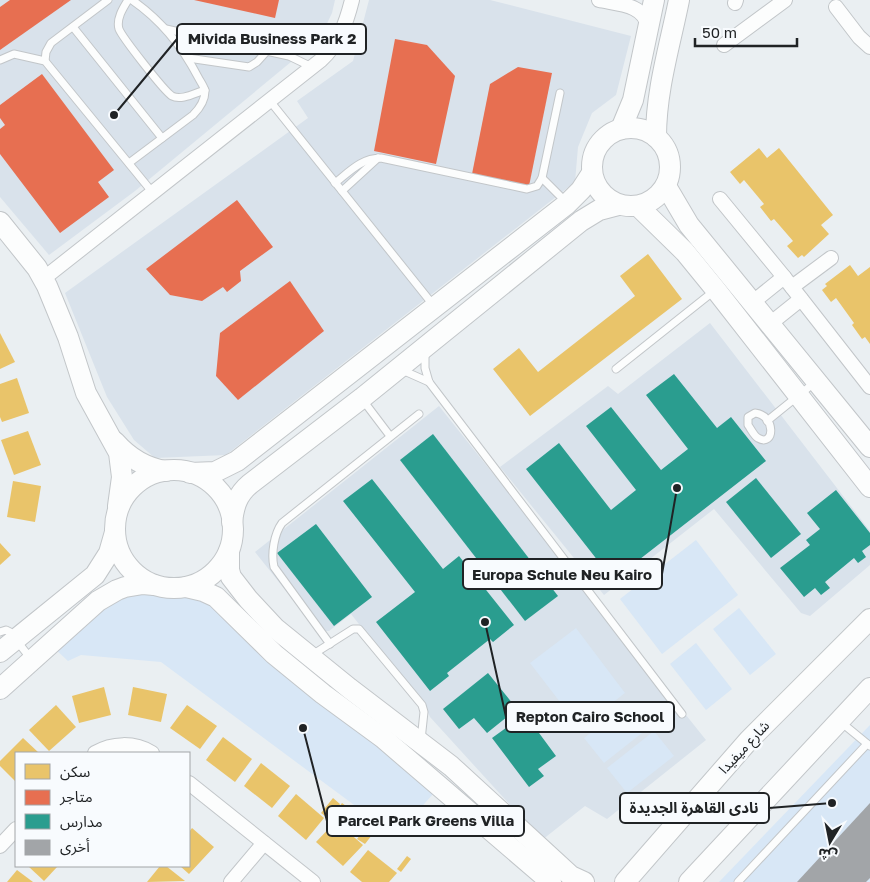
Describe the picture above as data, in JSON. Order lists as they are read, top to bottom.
{
  "streets": {
    "street": ["شارع ميفيدا"]
  },
  "places": [
    "Mivida Business Park 2",
    "Europa Schule Neu Kairo",
    "Repton Cairo School",
    "Parcel Park Greens Villa",
    "نادى القاهرة الجديدة"
  ],
  "legend": [
    "سكن",
    "متاجر",
    "مدارس",
    "أخرى"
  ],
  "scale_bar": "50 m",
  "north": "bottom"
}
